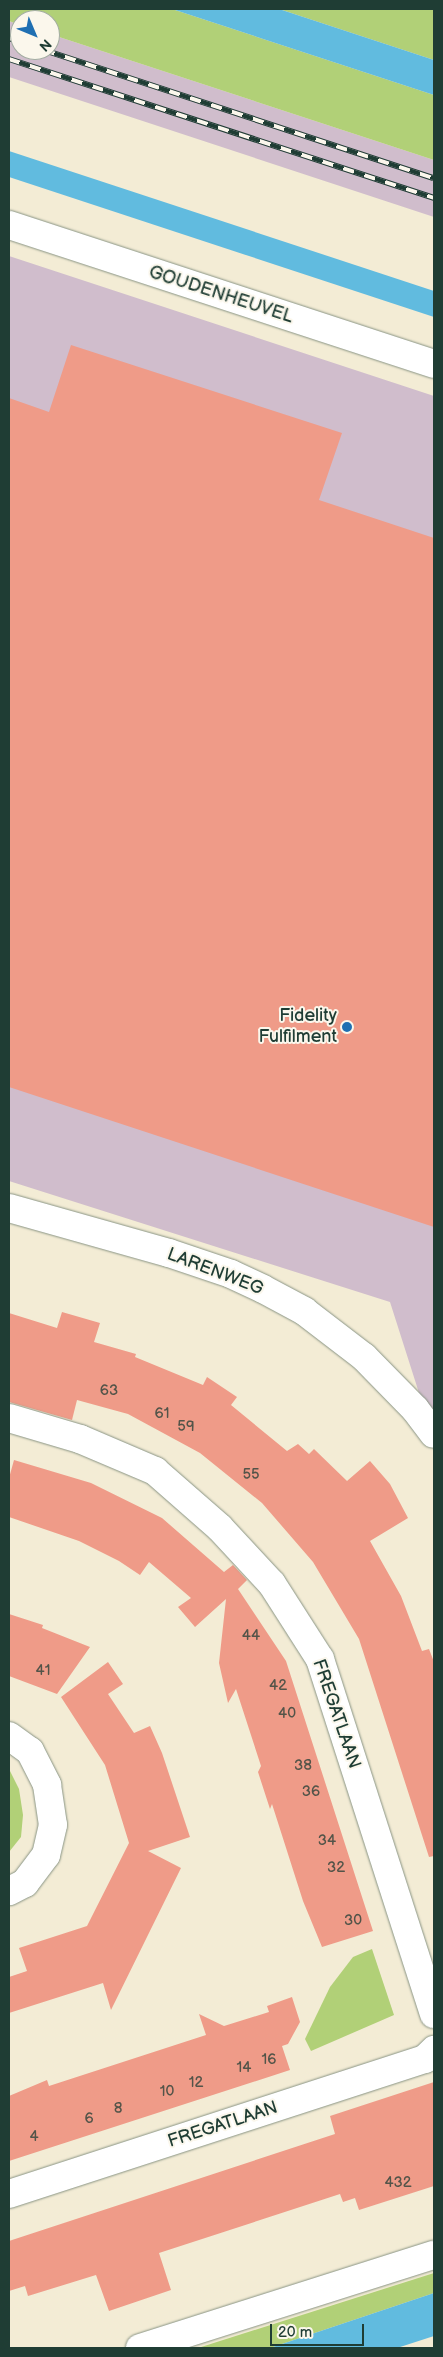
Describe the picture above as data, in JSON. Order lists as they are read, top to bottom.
{
  "streets": {
    "street": ["GOUDENHEUVEL", "LARENWEG", "FREGATLAAN"]
  },
  "places": ["Fidelity Fulfilment"],
  "house_numbers": [
    "63",
    "61",
    "59",
    "55",
    "44",
    "41",
    "42",
    "40",
    "38",
    "36",
    "34",
    "32",
    "30",
    "16",
    "14",
    "12",
    "10",
    "8",
    "6",
    "4",
    "432"
  ],
  "scale_bar": "20 m",
  "north": "bottom right"
}
